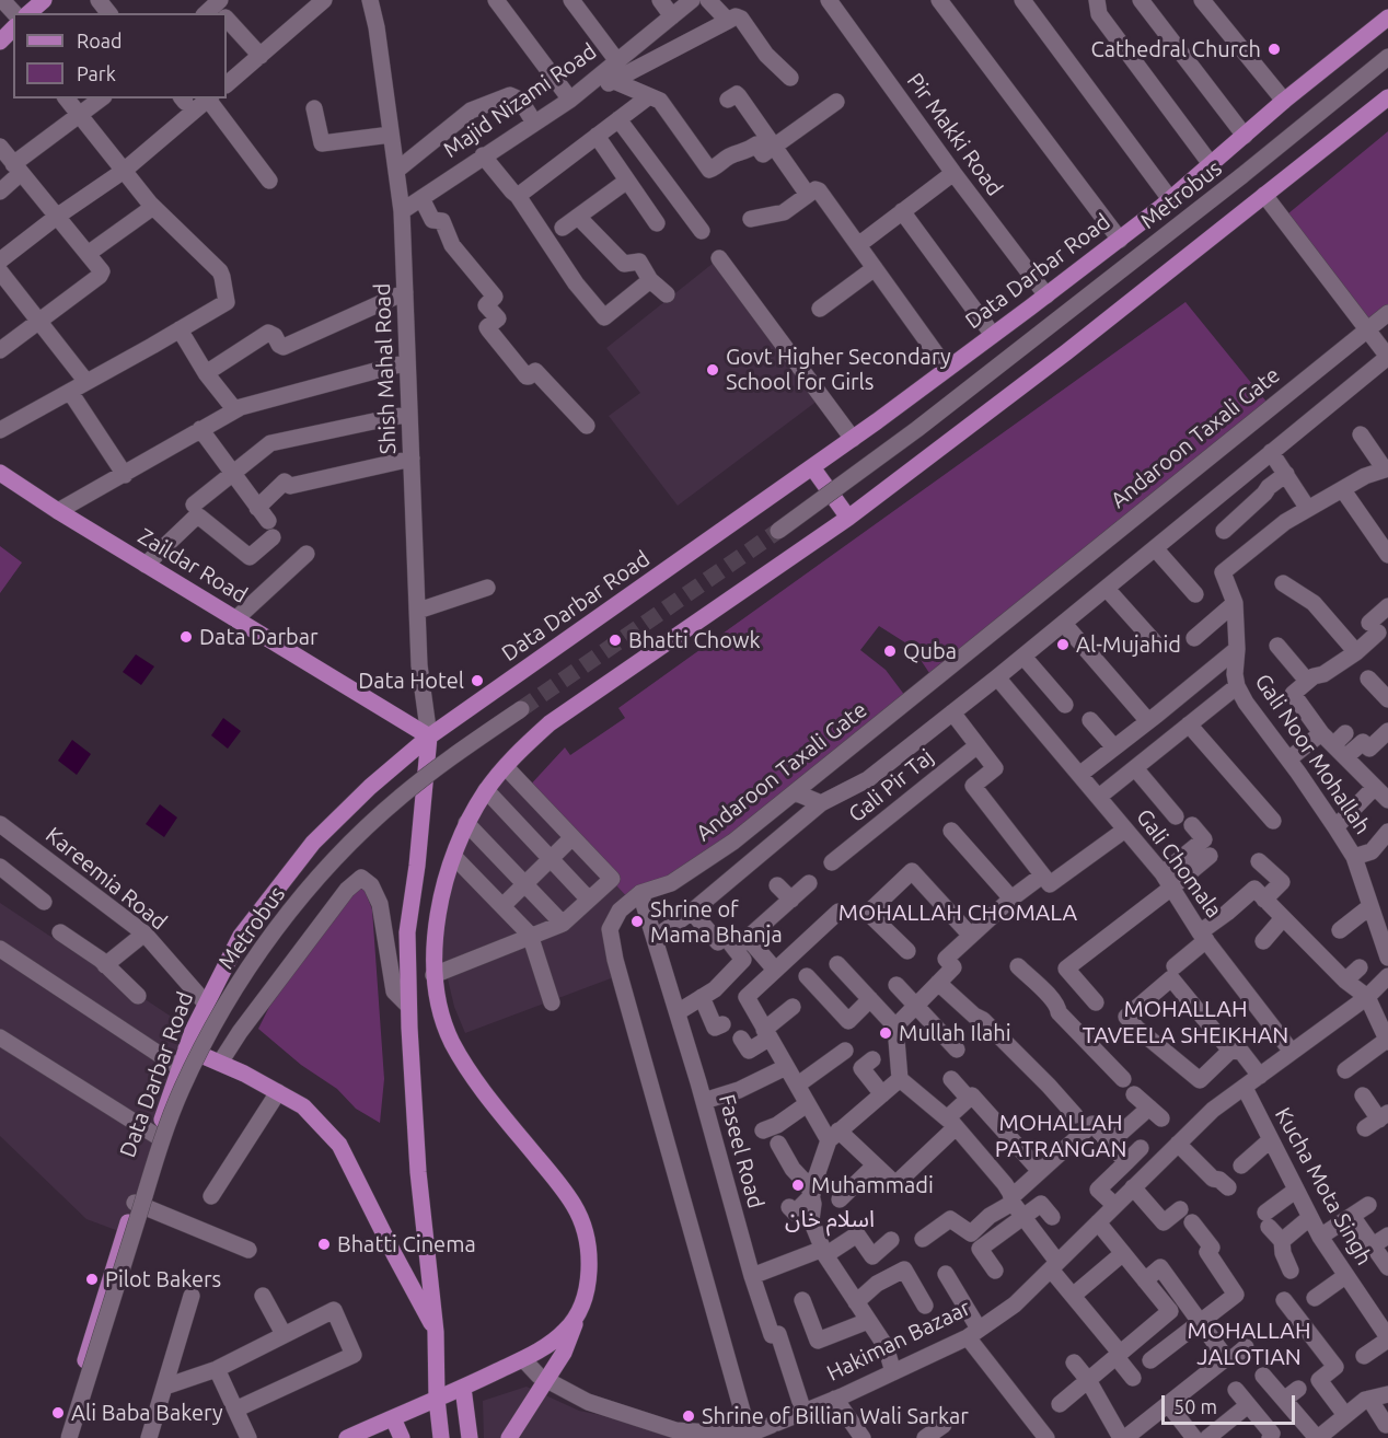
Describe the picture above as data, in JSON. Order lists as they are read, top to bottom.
{
  "streets": {
    "main road": ["Data Darbar Road", "Zaildar Road"],
    "street": [
      "Majid Nizami Road",
      "Pir Makki Road",
      "Metrobus",
      "Shish Mahal Road",
      "Andaroon Taxali Gate",
      "Gali Noor Mohallah",
      "Gali Pir Taj",
      "Gali Chomala",
      "Kareemia Road",
      "Faseel Road",
      "Kucha Mota Singh",
      "Hakiman Bazaar"
    ]
  },
  "crossings": [
    ["Majid Nizami Road", "Shish Mahal Road"],
    ["Pir Makki Road", "Data Darbar Road"],
    ["Data Darbar Road", "Shish Mahal Road"],
    ["Data Darbar Road", "Zaildar Road"],
    ["Data Darbar Road", "Kareemia Road"],
    ["Shish Mahal Road", "Zaildar Road"],
    ["Andaroon Taxali Gate", "Faseel Road"],
    ["Andaroon Taxali Gate", "Hakiman Bazaar"],
    ["Gali Chomala", "Hakiman Bazaar"],
    ["Faseel Road", "Hakiman Bazaar"],
    ["Kucha Mota Singh", "Hakiman Bazaar"]
  ],
  "districts": [
    "MOHALLAH CHOMALA",
    "MOHALLAH TAVEELA SHEIKHAN",
    "MOHALLAH PATRANGAN",
    "اسلام خان",
    "MOHALLAH JALOTIAN"
  ],
  "places": [
    "Cathedral Church",
    "Govt Higher Secondary School for Girls",
    "Data Darbar",
    "Bhatti Chowk",
    "Al-Mujahid",
    "Quba",
    "Data Hotel",
    "Shrine of Mama Bhanja",
    "Mullah Ilahi",
    "Muhammadi",
    "Bhatti Cinema",
    "Pilot Bakers",
    "Ali Baba Bakery",
    "Shrine of Billian Wali Sarkar"
  ],
  "legend": ["Road", "Park"],
  "scale_bar": "50 m"
}
